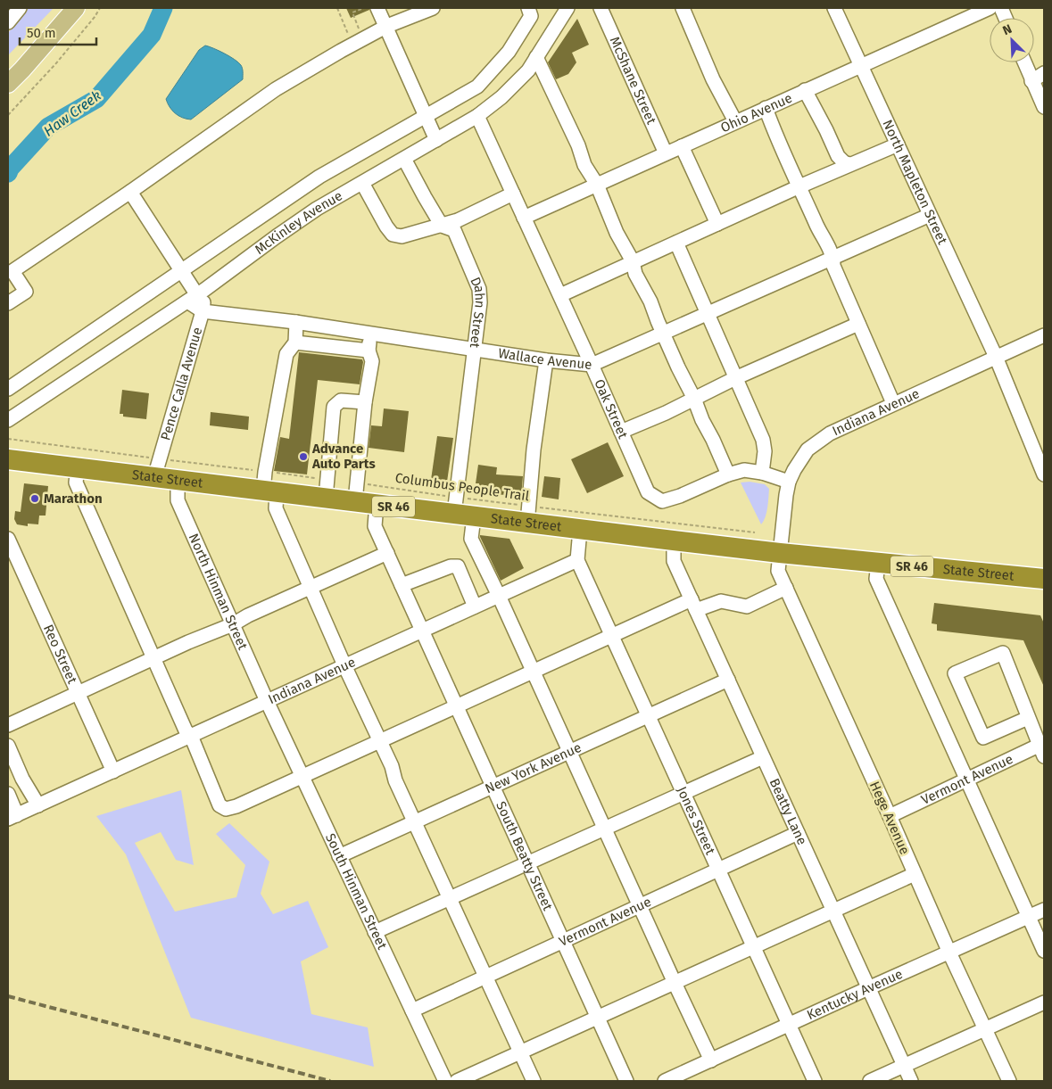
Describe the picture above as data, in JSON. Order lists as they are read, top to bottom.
{
  "streets": {
    "highway": ["State Street", "SR 46"],
    "street": [
      "McShane Street",
      "Ohio Avenue",
      "North Mapleton Street",
      "McKinley Avenue",
      "Dahn Street",
      "Wallace Avenue",
      "Pence Calla Avenue",
      "Oak Street",
      "Indiana Avenue",
      "North Hinman Street",
      "Reo Street",
      "New York Avenue",
      "Vermont Avenue",
      "Beatty Lane",
      "Hege Avenue",
      "Jones Street",
      "South Beatty Street",
      "South Hinman Street",
      "Kentucky Avenue"
    ],
    "path": ["Columbus People Trail"]
  },
  "crossings": [
    ["McShane Street", "Ohio Avenue"],
    ["Ohio Avenue", "North Mapleton Street"],
    ["Ohio Avenue", "Oak Street"],
    ["North Mapleton Street", "Wallace Avenue"],
    ["North Mapleton Street", "Indiana Avenue"],
    ["McKinley Avenue", "Dahn Street"],
    ["McKinley Avenue", "Wallace Avenue"],
    ["McKinley Avenue", "Pence Calla Avenue"],
    ["McKinley Avenue", "Oak Street"],
    ["Dahn Street", "Wallace Avenue"],
    ["Dahn Street", "Indiana Avenue"],
    ["Dahn Street", "State Street"],
    ["Dahn Street", "Columbus People Trail"],
    ["Dahn Street", "New York Avenue"],
    ["Dahn Street", "Vermont Avenue"],
    ["Dahn Street", "Kentucky Avenue"],
    ["Wallace Avenue", "Pence Calla Avenue"],
    ["Wallace Avenue", "Oak Street"],
    ["Pence Calla Avenue", "State Street"],
    ["Oak Street", "Indiana Avenue"],
    ["Indiana Avenue", "State Street"],
    ["Indiana Avenue", "North Hinman Street"],
    ["Indiana Avenue", "Reo Street"],
    ["Indiana Avenue", "Hege Avenue"],
    ["Indiana Avenue", "Jones Street"],
    ["Indiana Avenue", "South Beatty Street"],
    ["Indiana Avenue", "South Hinman Street"],
    ["State Street", "Columbus People Trail"],
    ["State Street", "North Hinman Street"],
    ["State Street", "Beatty Lane"],
    ["State Street", "Hege Avenue"],
    ["State Street", "South Beatty Street"],
    ["North Hinman Street", "South Hinman Street"],
    ["New York Avenue", "Beatty Lane"],
    ["New York Avenue", "Jones Street"],
    ["New York Avenue", "South Beatty Street"],
    ["New York Avenue", "South Hinman Street"],
    ["Vermont Avenue", "Beatty Lane"],
    ["Vermont Avenue", "Hege Avenue"],
    ["Vermont Avenue", "Jones Street"],
    ["Vermont Avenue", "South Beatty Street"],
    ["Vermont Avenue", "South Hinman Street"],
    ["Beatty Lane", "Kentucky Avenue"],
    ["Hege Avenue", "Kentucky Avenue"],
    ["Jones Street", "Kentucky Avenue"]
  ],
  "water": ["Haw Creek"],
  "places": ["Advance Auto Parts", "Marathon"],
  "scale_bar": "50 m",
  "north": "top left"
}
